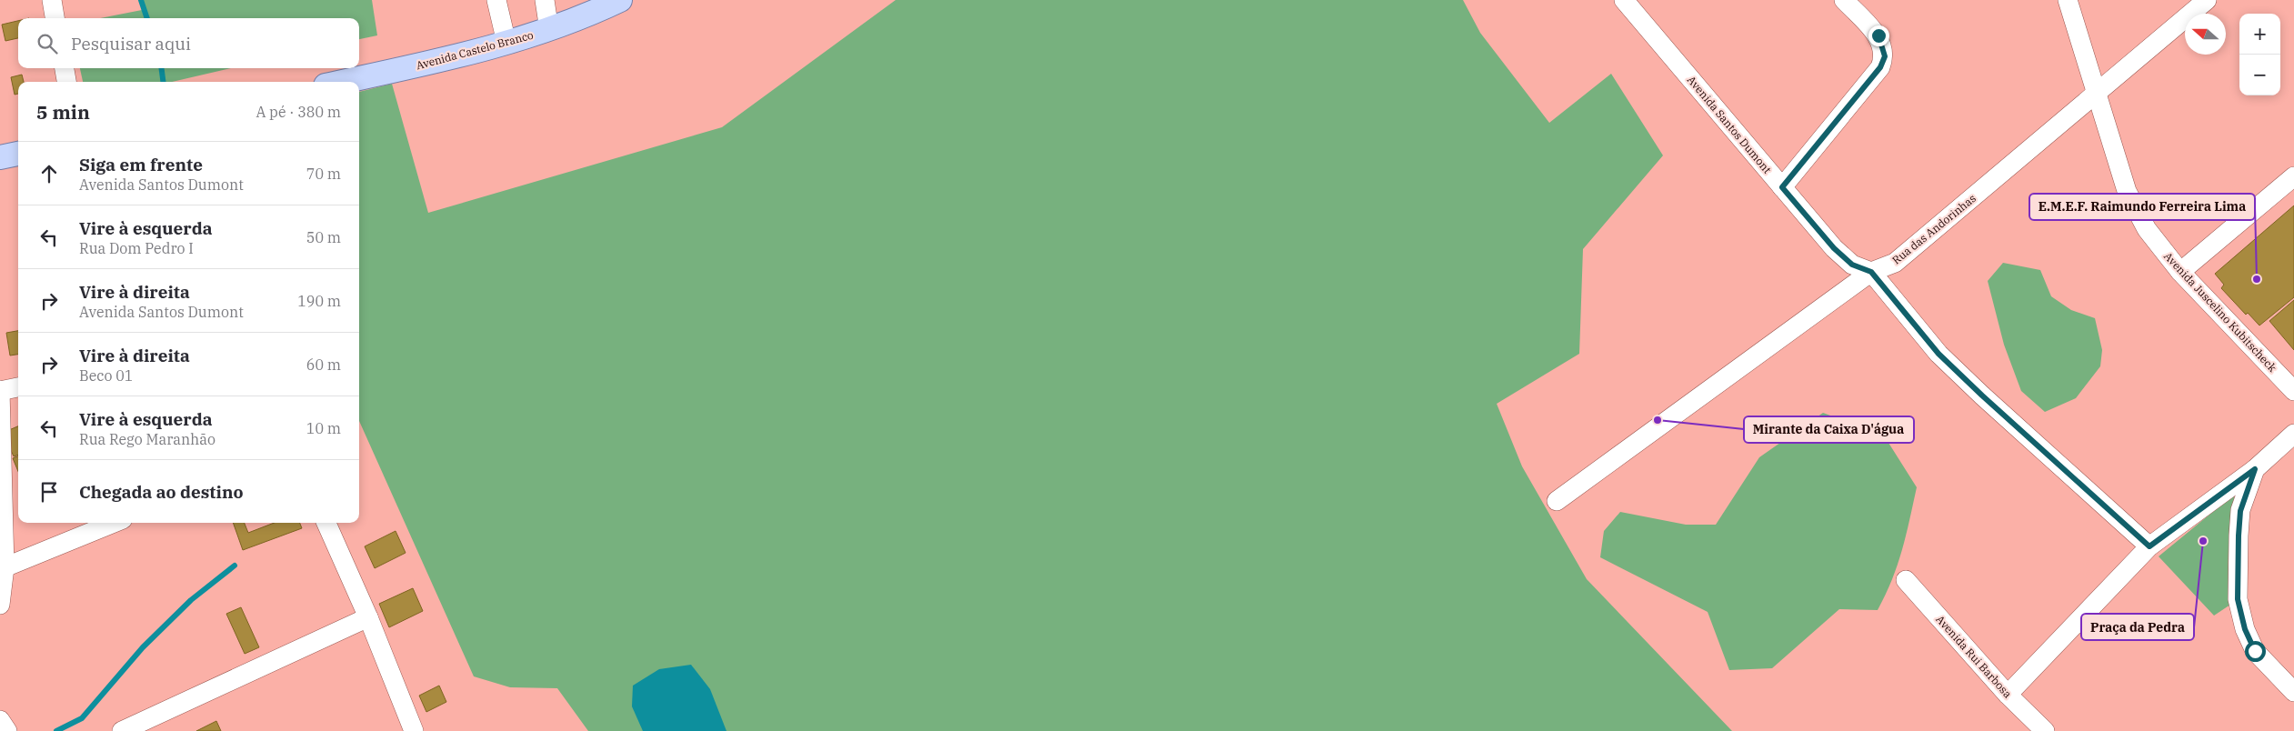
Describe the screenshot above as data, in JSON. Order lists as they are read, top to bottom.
{
  "streets": {
    "main road": ["Avenida Castelo Branco"],
    "street": [
      "Avenida Santos Dumont",
      "Rua das Andorinhas",
      "Avenida Juscelino Kubitscheck",
      "Avenida Rui Barbosa"
    ]
  },
  "crossings": [
    ["Avenida Santos Dumont", "Rua das Andorinhas"],
    ["Rua das Andorinhas", "Avenida Juscelino Kubitscheck"]
  ],
  "places": ["E.M.E.F. Raimundo Ferreira Lima", "Mirante da Caixa D'água", "Praça da Pedra"],
  "north": "left",
  "page": {
    "map_buttons": ["+", "−"],
    "search": "Pesquisar aqui",
    "heading": ["5 min", "A pé · 380 m"],
    "list": [
      ["Siga em frente", "Avenida Santos Dumont", "70 m"],
      ["Vire à esquerda", "Rua Dom Pedro I", "50 m"],
      ["Vire à direita", "Avenida Santos Dumont", "190 m"],
      ["Vire à direita", "Beco 01", "60 m"],
      ["Vire à esquerda", "Rua Rego Maranhão", "10 m"],
      "Chegada ao destino"
    ]
  }
}
